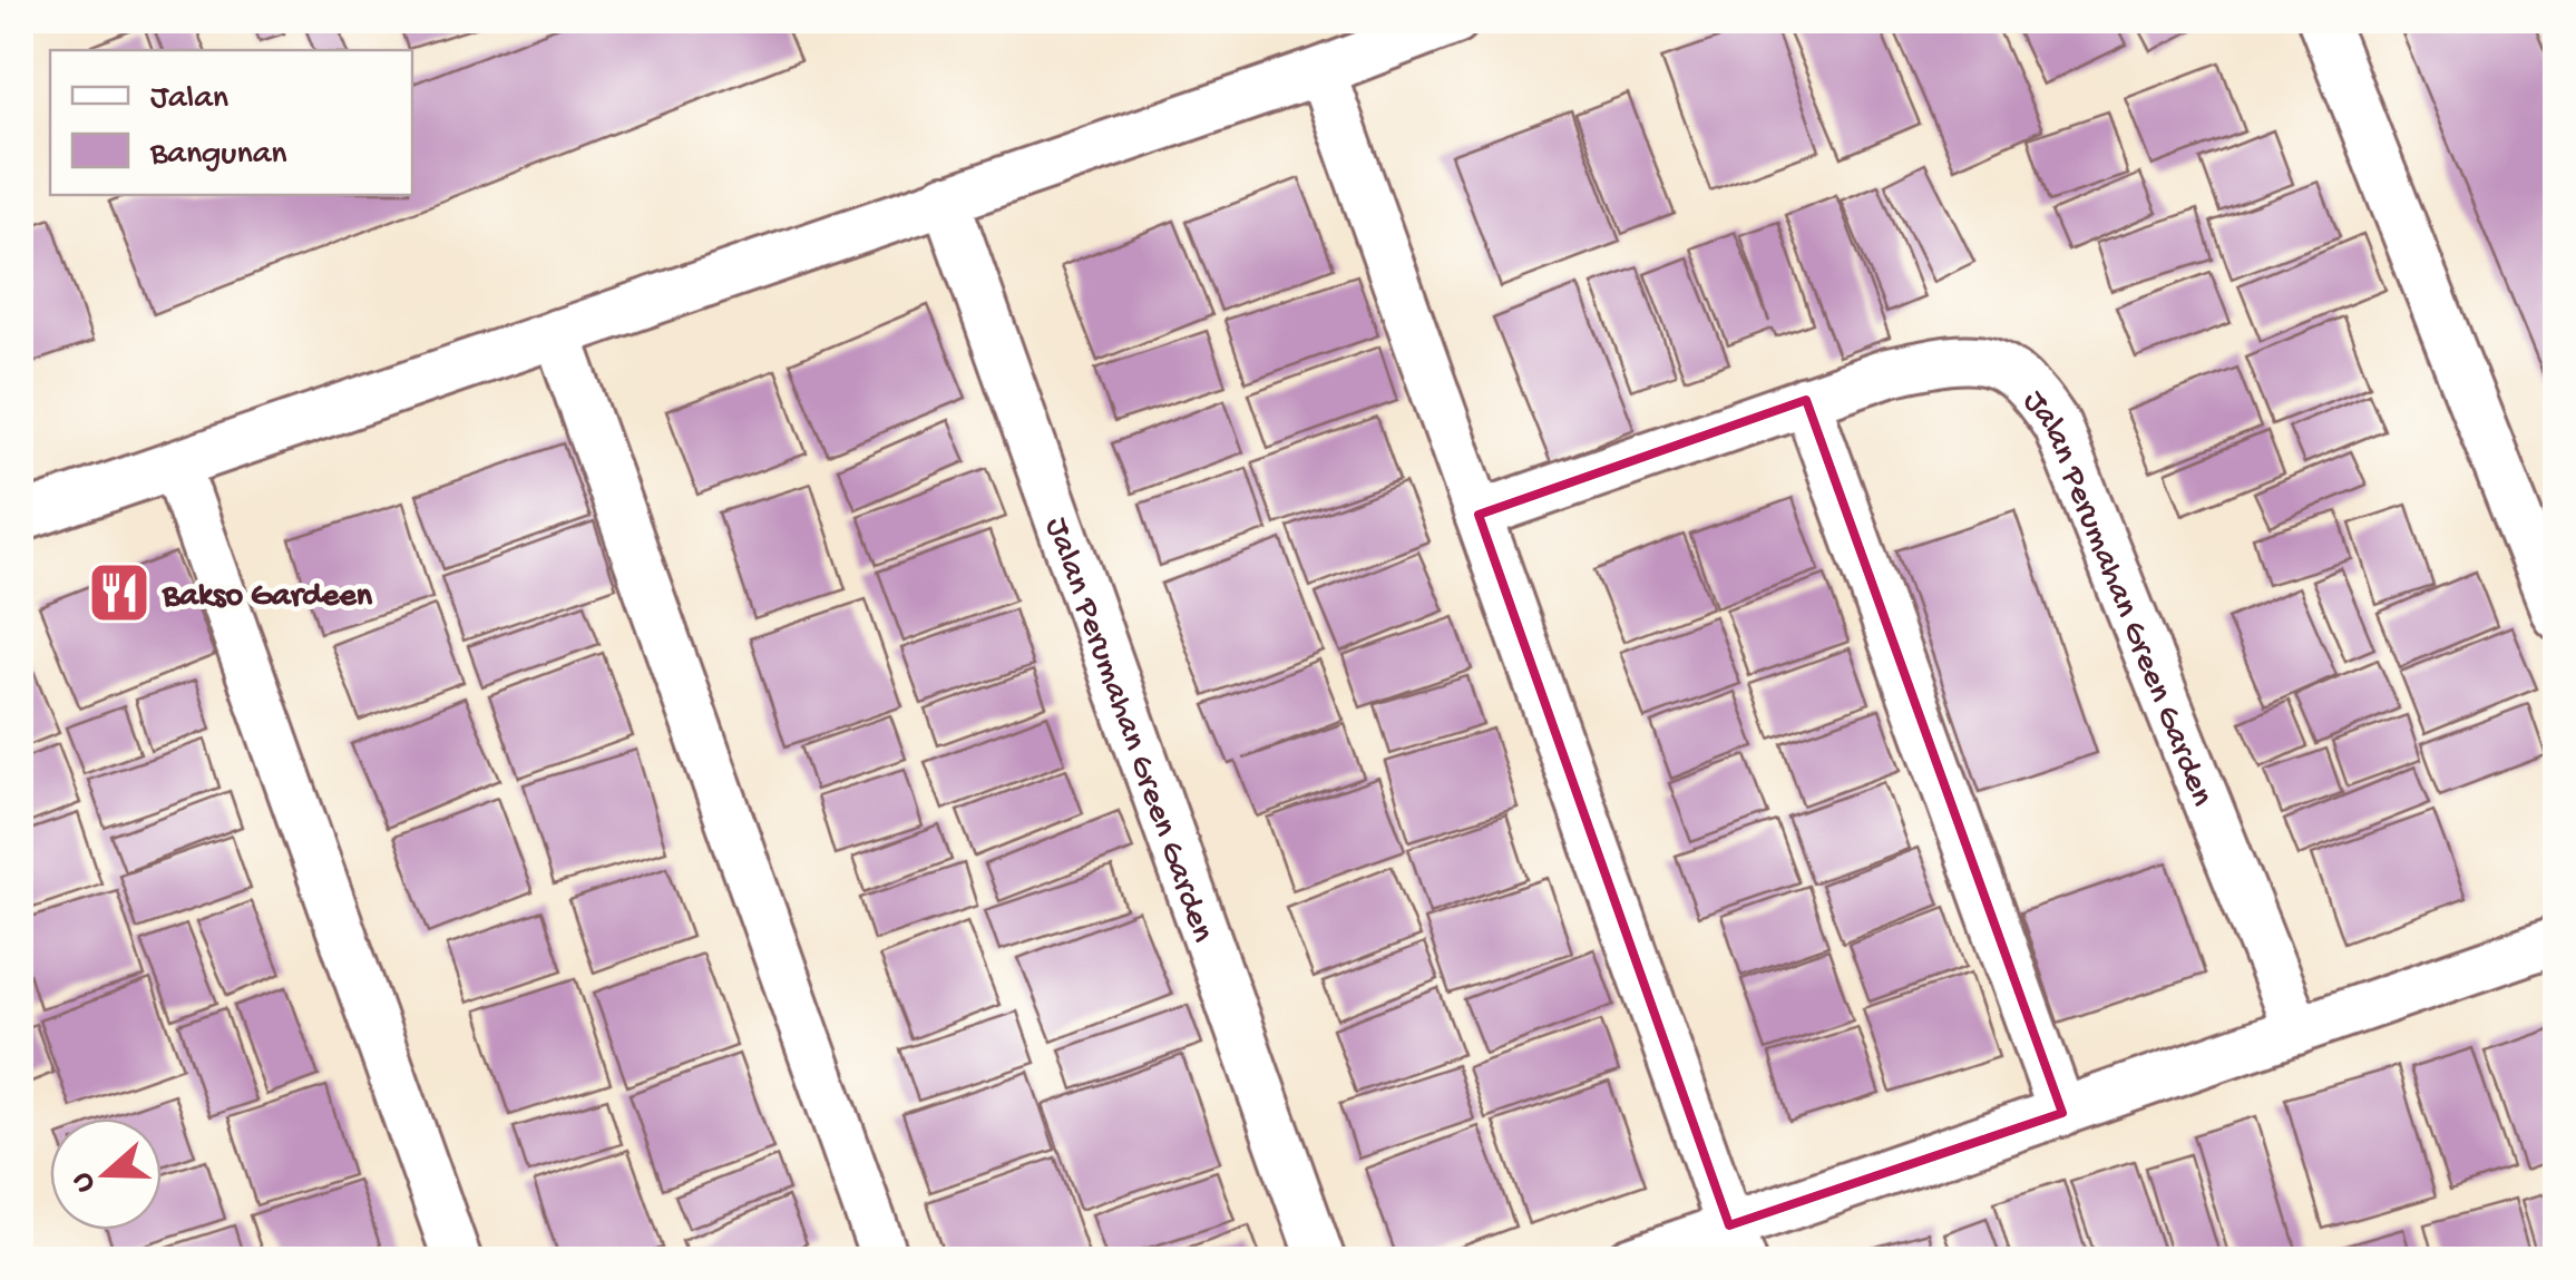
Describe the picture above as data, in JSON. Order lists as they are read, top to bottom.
{
  "streets": {
    "street": ["Jalan Perumahan Green Garden"]
  },
  "places": {
    "restaurant": ["Bakso Gardeen"]
  },
  "legend": ["Jalan", "Bangunan"],
  "north": "left"
}
